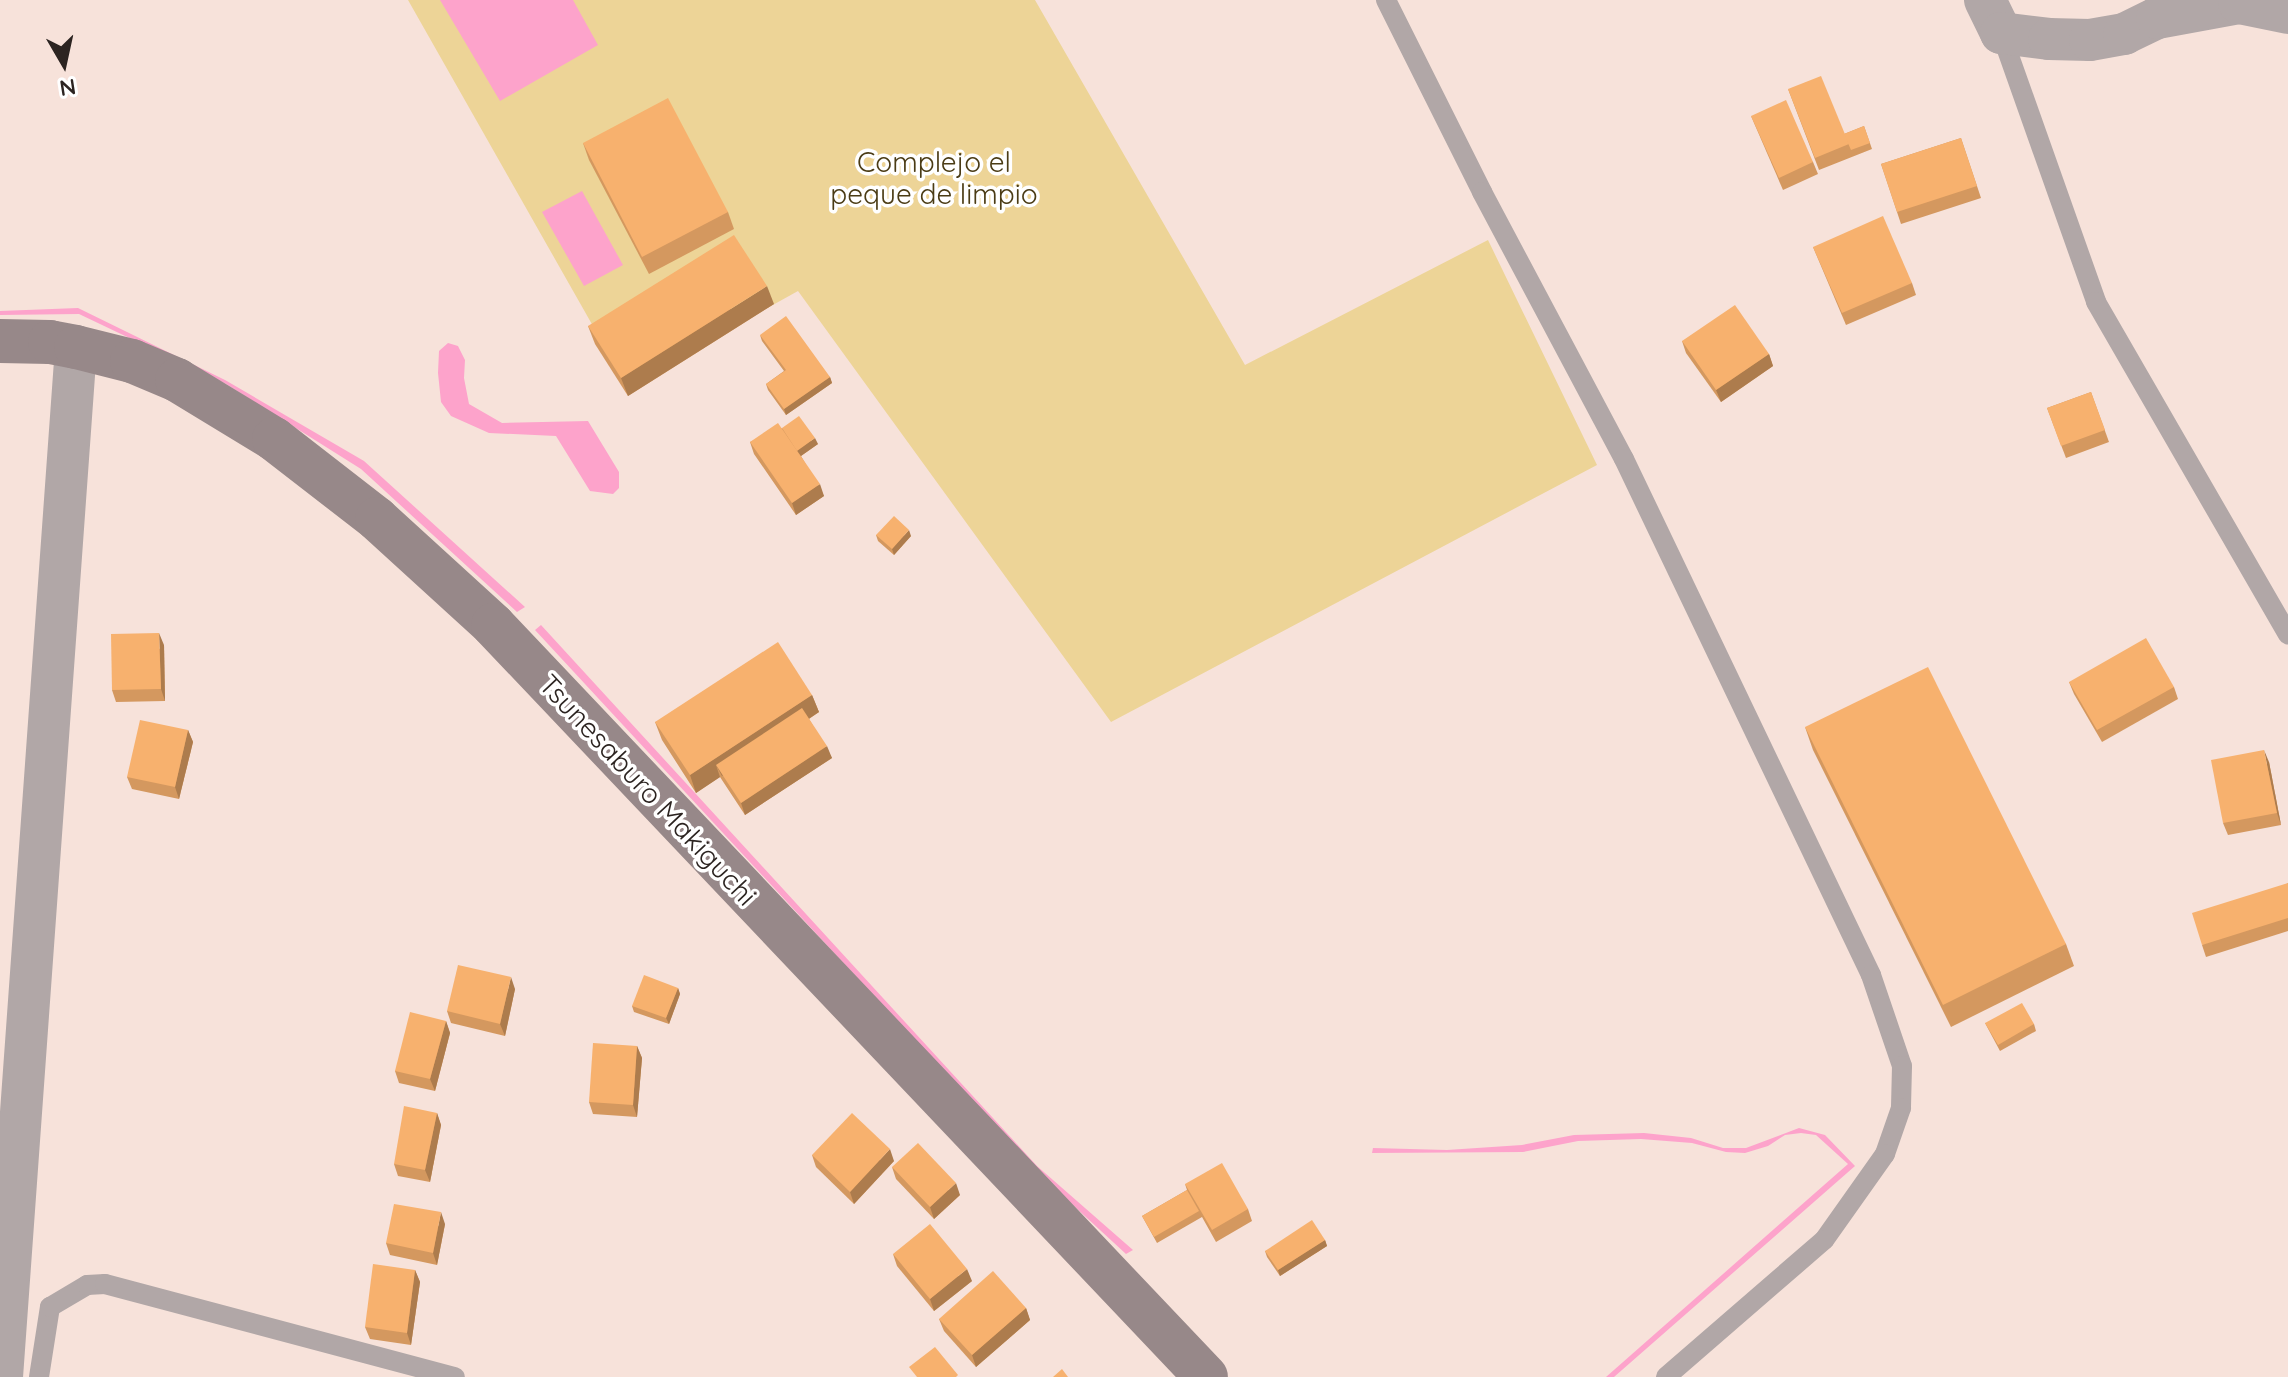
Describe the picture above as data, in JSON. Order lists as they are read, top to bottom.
{
  "streets": {
    "street": ["Tsunesaburo Makiguchi"]
  },
  "parks": ["Complejo el peque de limpio"],
  "north": "bottom"
}
